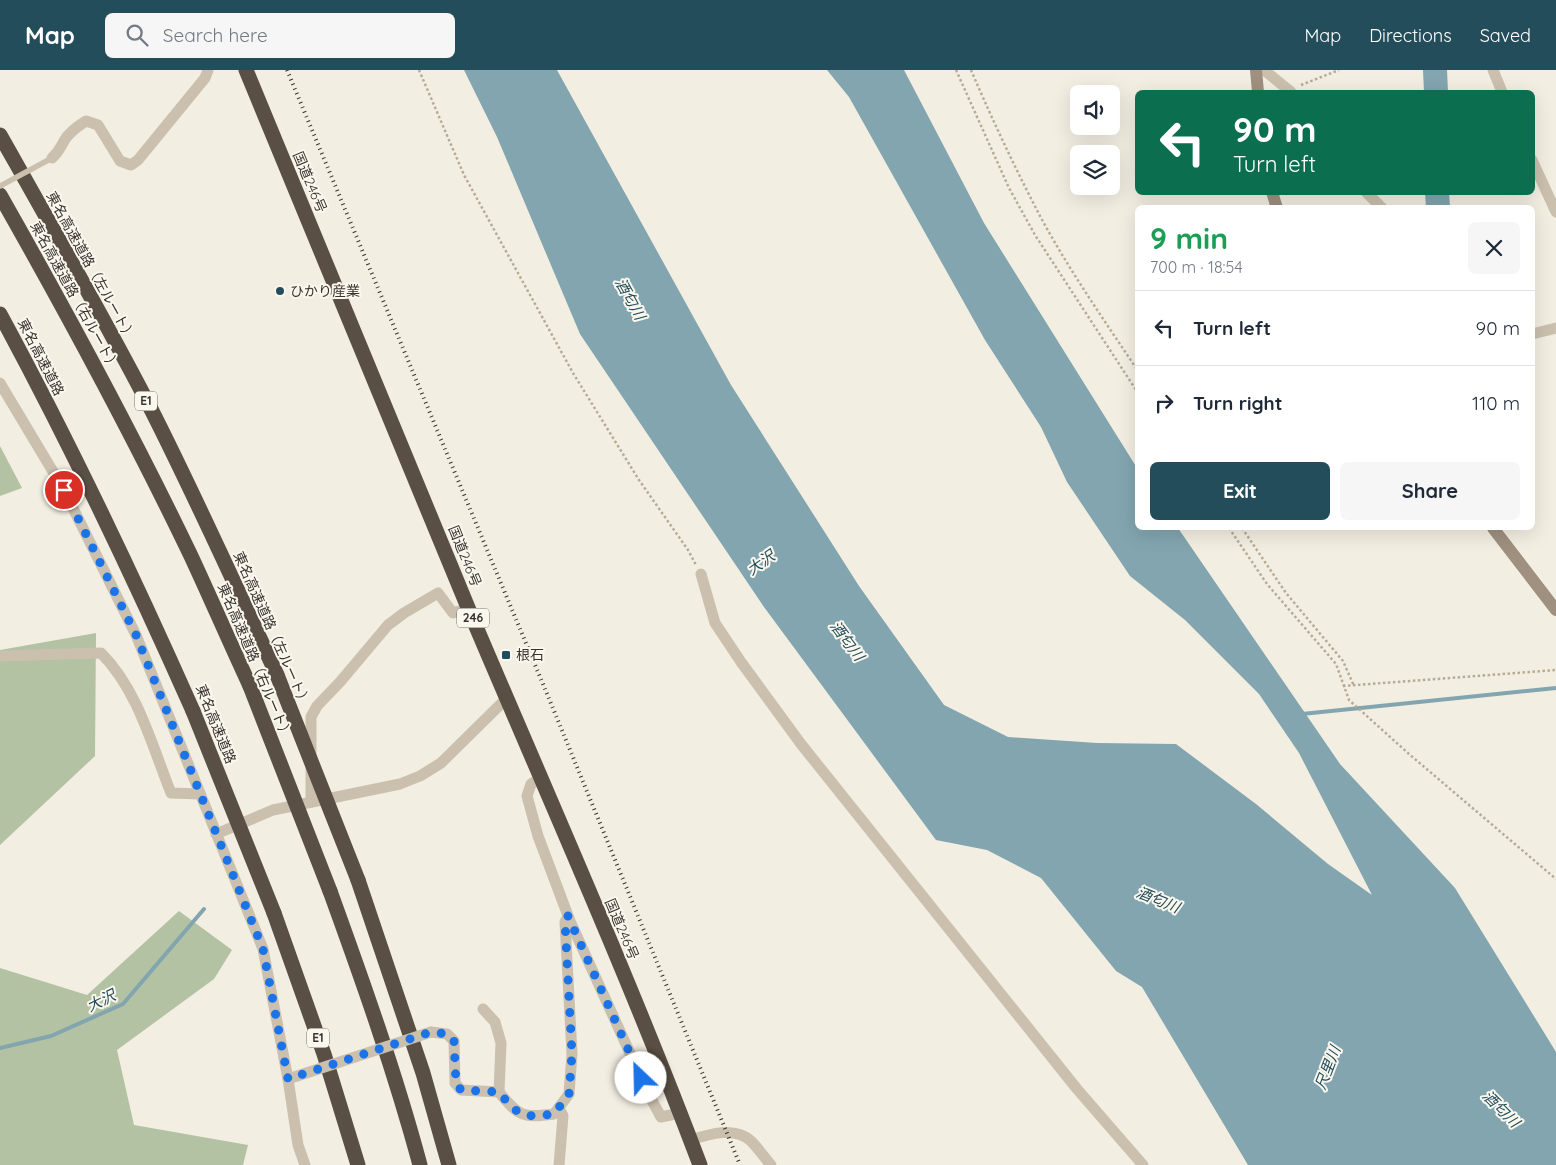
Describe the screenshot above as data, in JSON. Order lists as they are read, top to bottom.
{
  "streets": {
    "highway": [
      "国道246号",
      "東名高速道路（左ルート）",
      "東名高速道路（右ルート）",
      "東名高速道路",
      "E1",
      "246"
    ]
  },
  "water": ["酒匂川", "大沢", "尺里川"],
  "places": {
    "other": ["ひかり産業"],
    "transit": ["根石"]
  },
  "page": {
    "header": "Map",
    "search": "Search here",
    "nav": ["Map", "Directions", "Saved"],
    "turn": ["90 m", "Turn left"],
    "heading": ["9 min", "700 m · 18:54"],
    "list": [
      {
        "name": "Turn left",
        "value": "90 m"
      },
      {
        "name": "Turn right",
        "value": "110 m"
      }
    ],
    "buttons": ["Exit", "Share"]
  }
}
